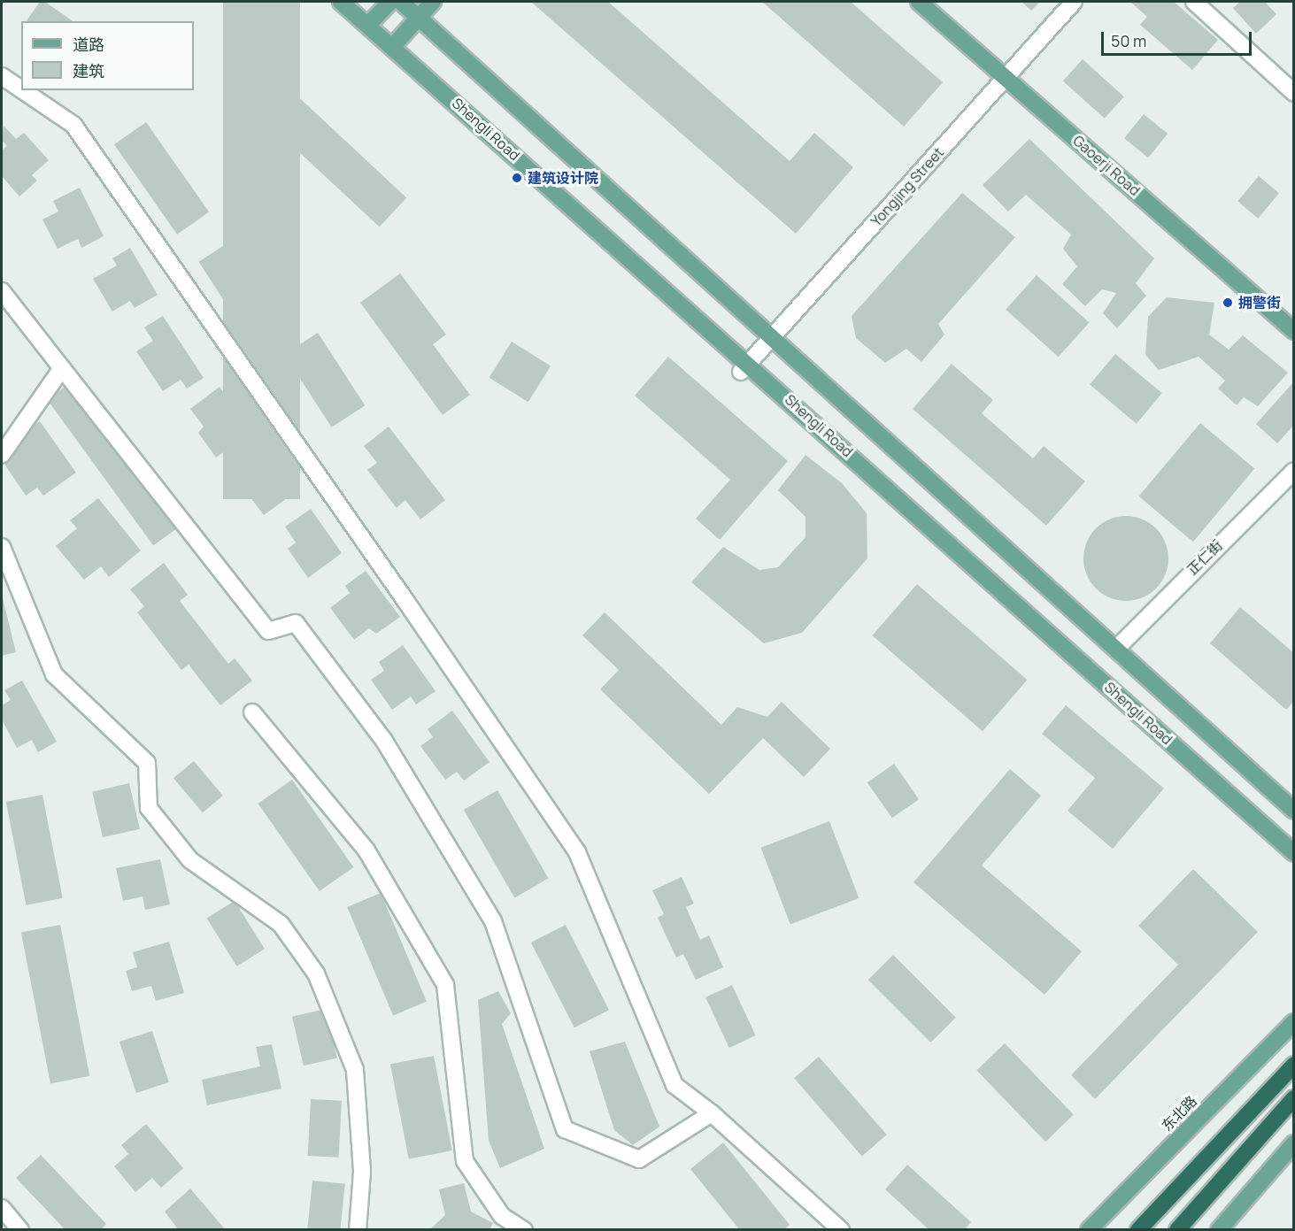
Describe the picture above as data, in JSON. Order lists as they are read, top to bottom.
{
  "streets": {
    "main road": ["Shengli Road", "Gaoerji Road", "东北路"],
    "street": ["Yongjing Street", "正仁街"]
  },
  "crossings": [
    ["Shengli Road", "Yongjing Street"],
    ["Gaoerji Road", "Yongjing Street"]
  ],
  "places": ["建筑设计院", "拥警街"],
  "legend": ["道路", "建筑"],
  "scale_bar": "50 m"
}
